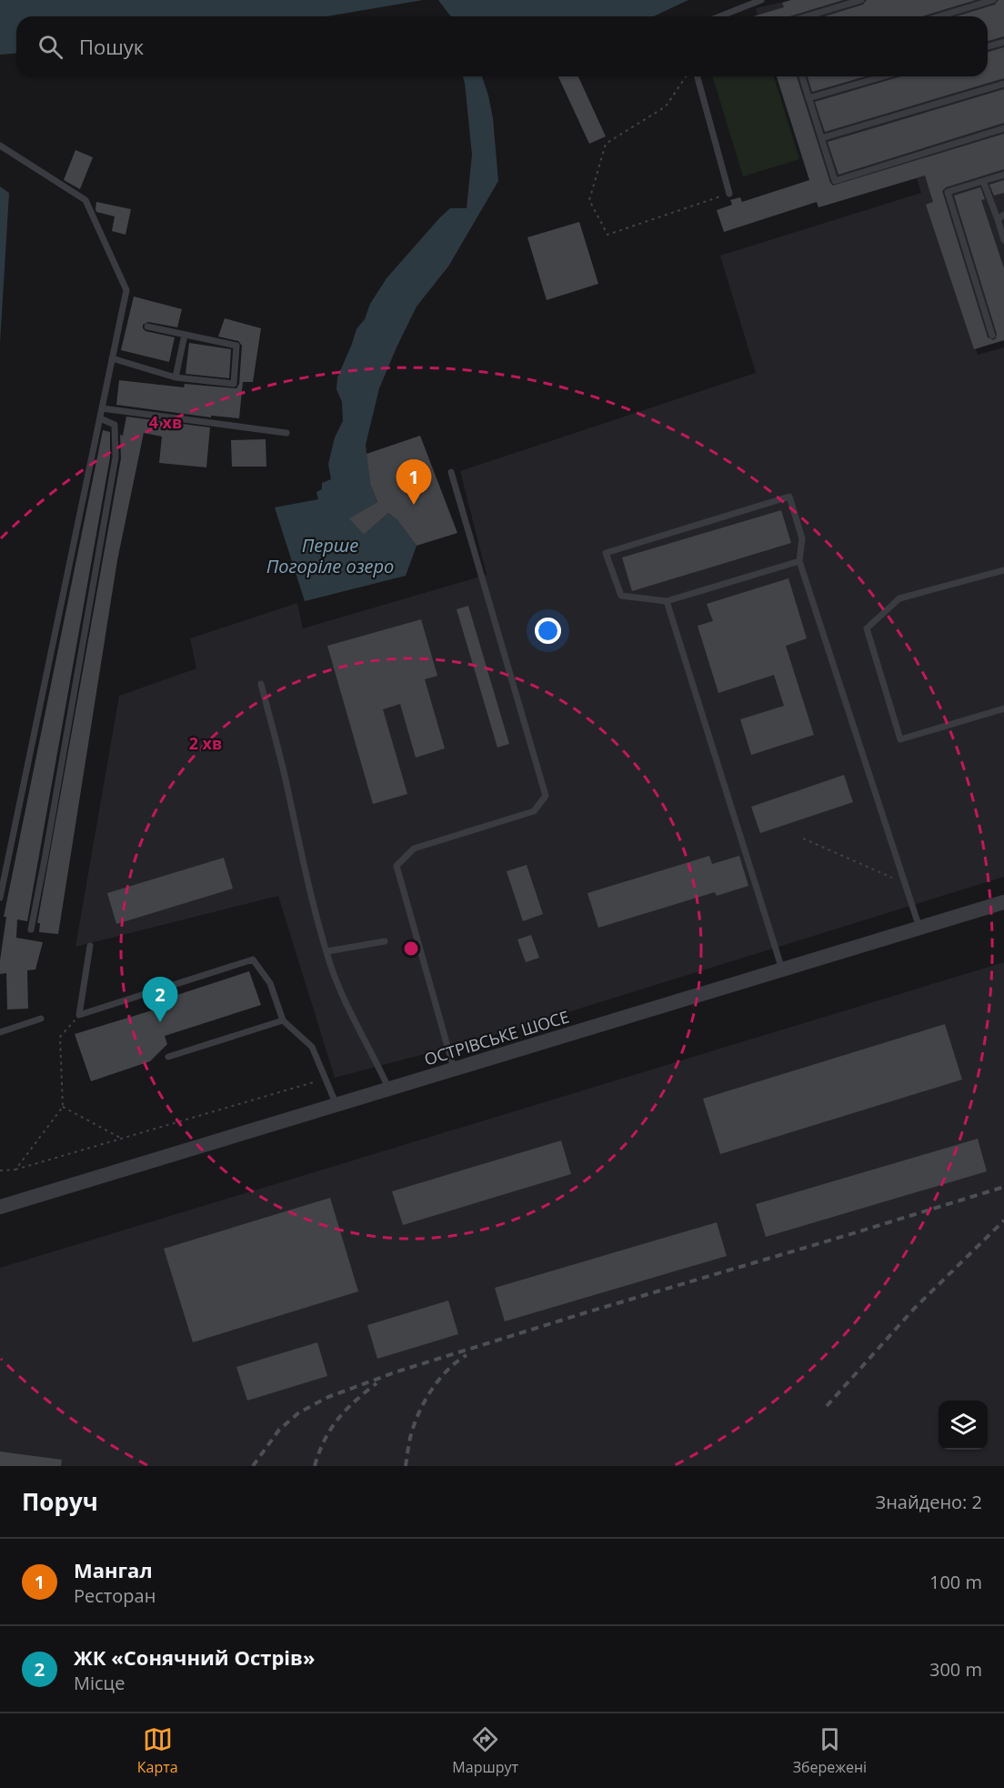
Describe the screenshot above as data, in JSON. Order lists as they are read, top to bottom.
{
  "streets": {
    "street": ["ОСТРІВСЬКЕ ШОСЕ"]
  },
  "water": ["Перше Погоріле озеро"],
  "page": {
    "search": "Пошук",
    "pins": ["1", "2"],
    "heading": ["Поруч", "Знайдено: 2"],
    "list": [
      {
        "mark": "1",
        "name": "Мангал",
        "note": "Ресторан",
        "value": "100 m"
      },
      {
        "mark": "2",
        "name": "ЖК «Сонячний Острів»",
        "note": "Місце",
        "value": "300 m"
      }
    ],
    "nav": ["Карта", "Маршрут", "Збережені"]
  },
  "rings": ["4 хв", "2 хв"]
}
